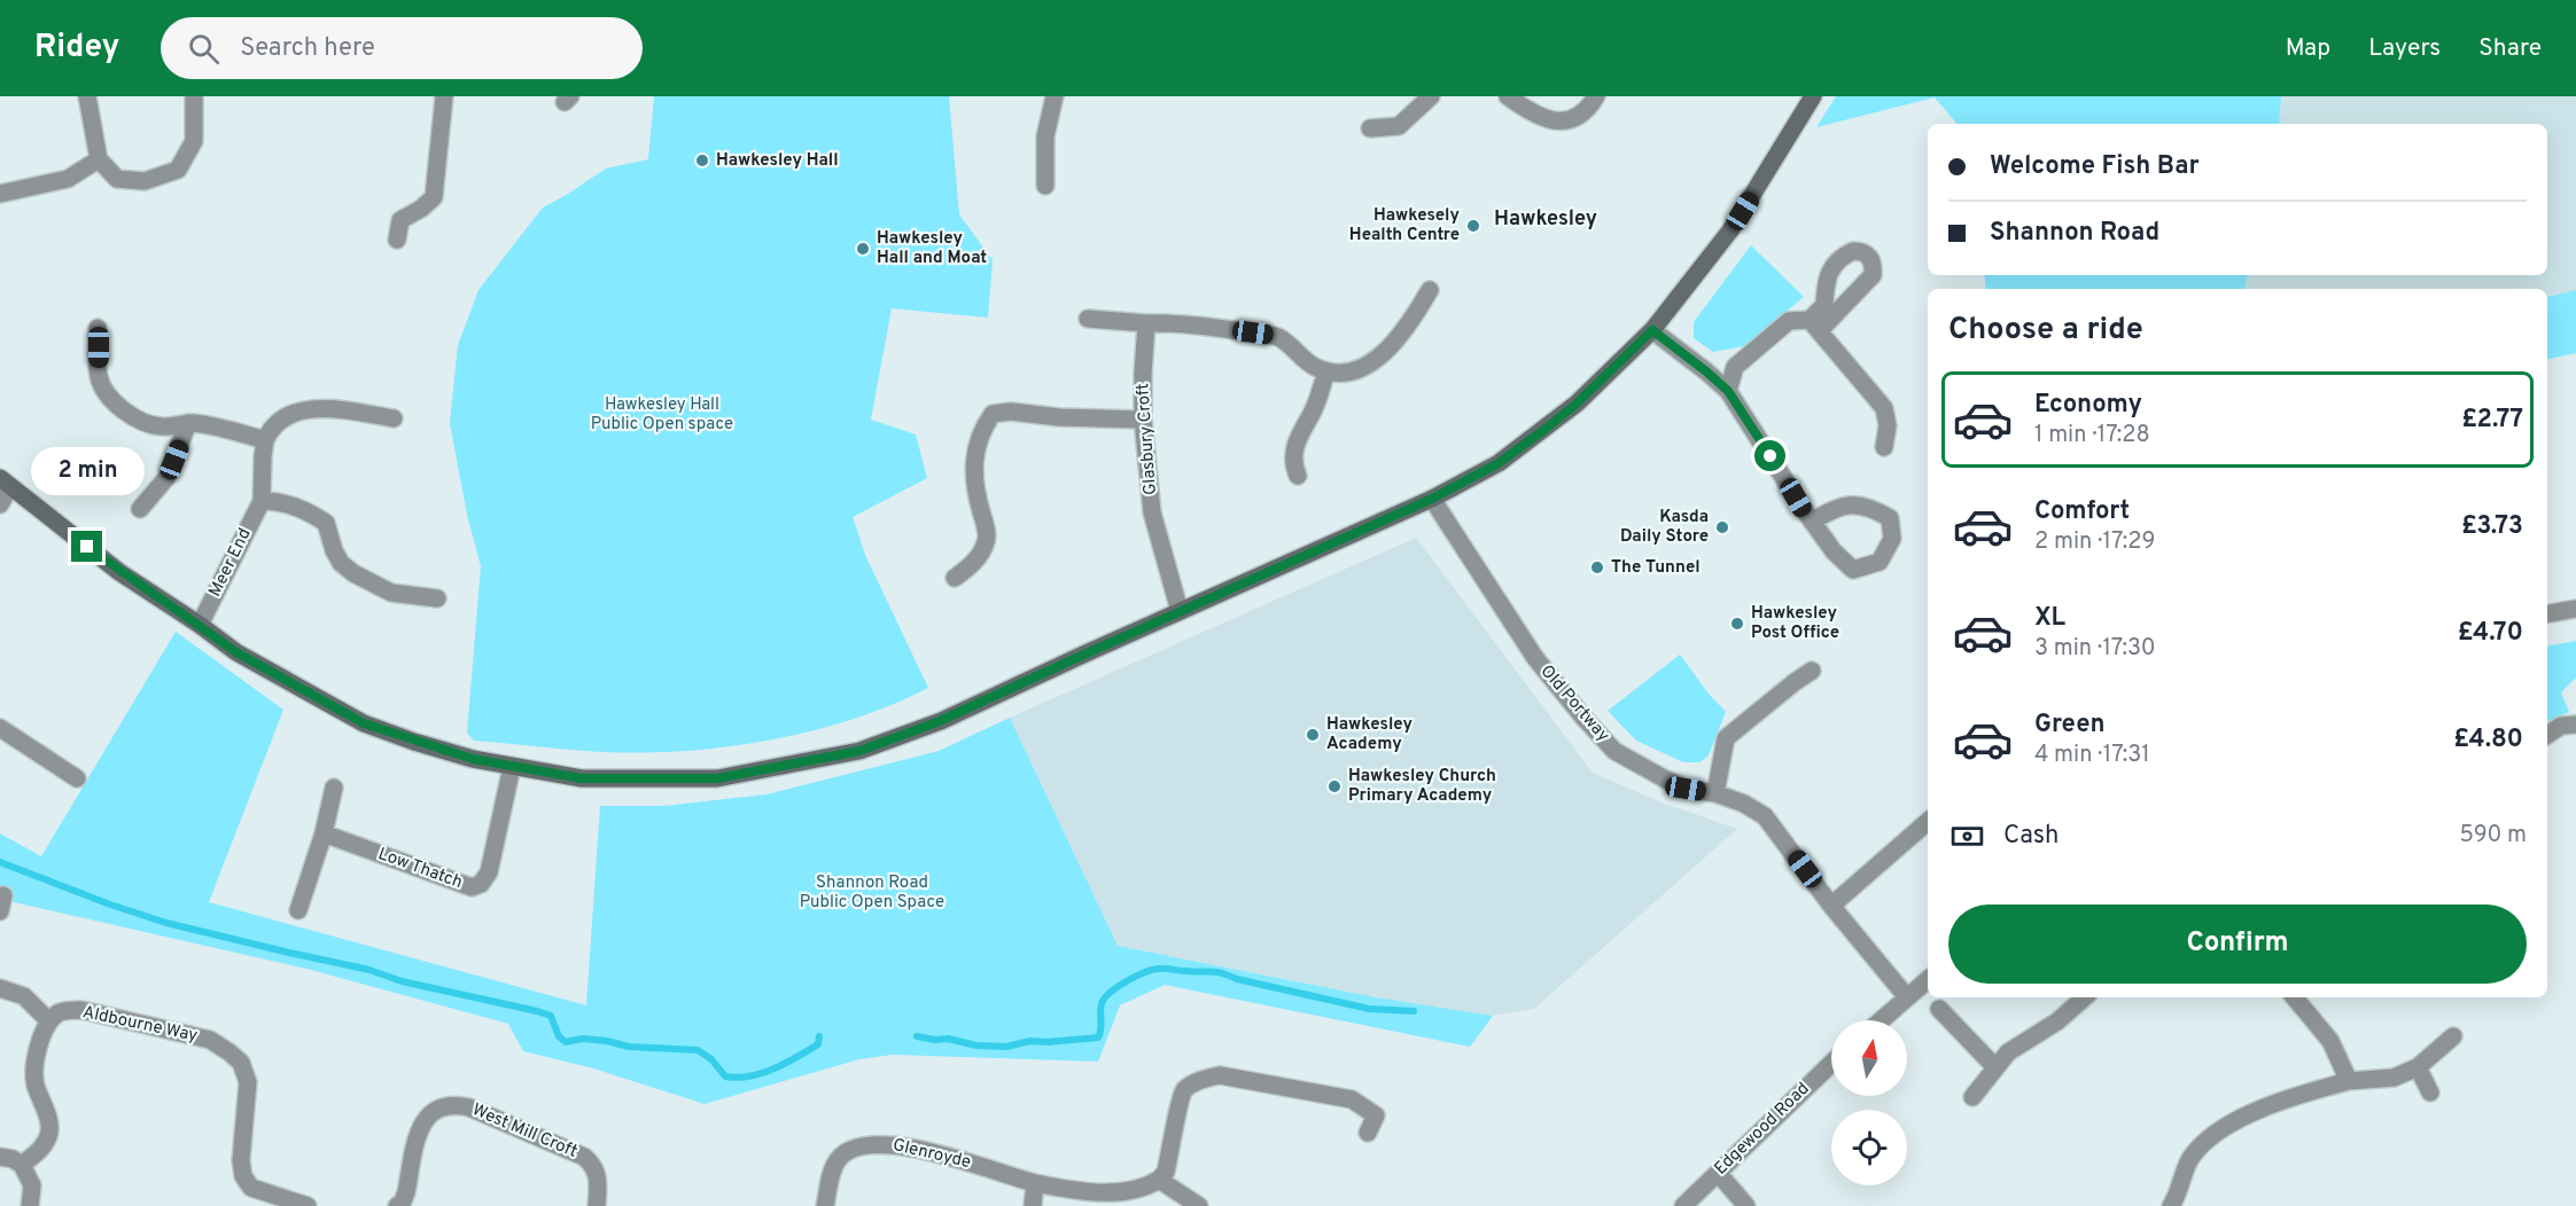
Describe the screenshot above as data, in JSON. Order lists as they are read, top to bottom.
{
  "streets": {
    "street": [
      "Glasbury Croft",
      "Meer End",
      "Old Portway",
      "Low Thatch",
      "Aldbourne Way",
      "Edgewood Road",
      "West Mill Croft",
      "Glenroyde"
    ]
  },
  "districts": ["Hawkesley"],
  "parks": ["Hawkesley Hall Public Open space", "Shannon Road Public Open Space"],
  "places": [
    "Hawkesley Hall",
    "Hawkesely Health Centre",
    "Hawkesley Hall and Moat",
    "Kasda Daily Store",
    "The Tunnel",
    "Hawkesley Post Office",
    "Hawkesley Academy",
    "Hawkesley Church Primary Academy"
  ],
  "north": "top",
  "page": {
    "header": "Ridey",
    "search": "Search here",
    "nav": ["Map", "Layers", "Share"],
    "banner": ["Welcome Fish Bar", "Shannon Road"],
    "heading": "Choose a ride",
    "list": [
      {
        "name": "Economy",
        "note": "1 min · 17:28",
        "value": "£2.77"
      },
      {
        "name": "Comfort",
        "note": "2 min · 17:29",
        "value": "£3.73"
      },
      {
        "name": "XL",
        "note": "3 min · 17:30",
        "value": "£4.70"
      },
      {
        "name": "Green",
        "note": "4 min · 17:31",
        "value": "£4.80"
      }
    ],
    "bubble": "2 min",
    "pay": ["Cash", "590 m"],
    "buttons": "Confirm"
  }
}
